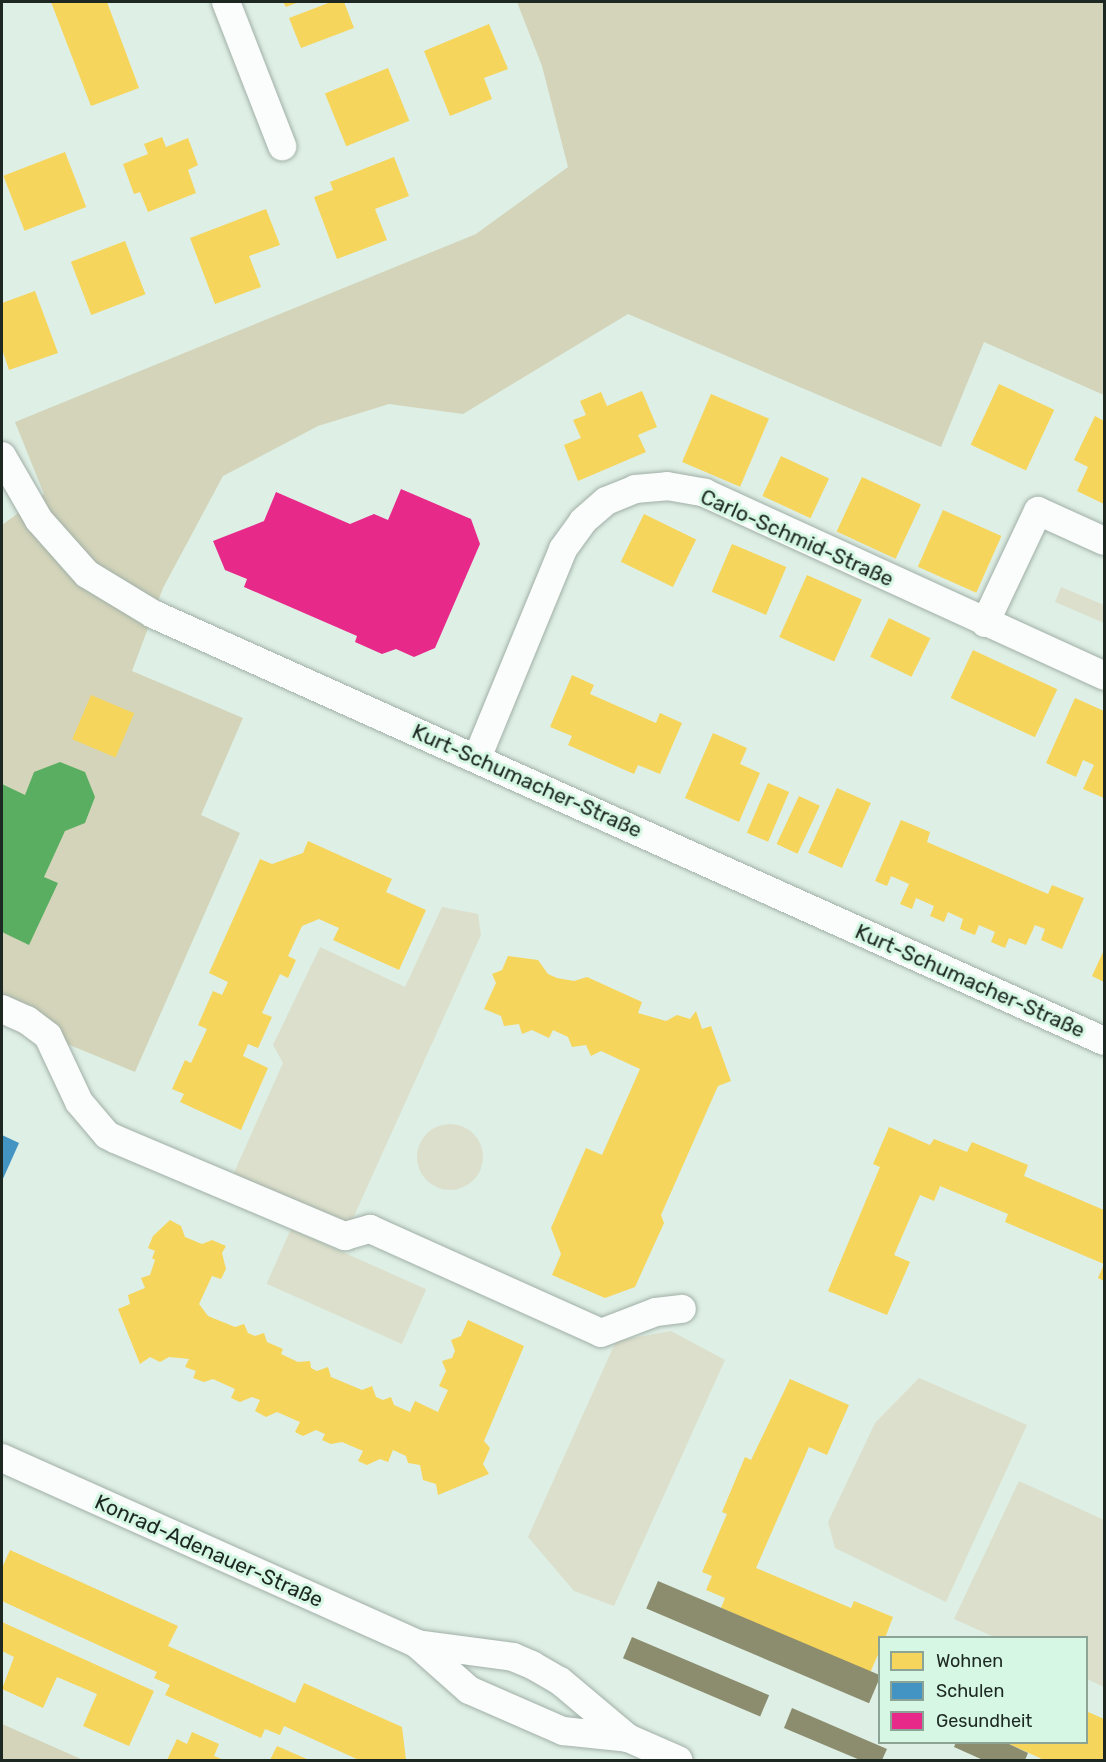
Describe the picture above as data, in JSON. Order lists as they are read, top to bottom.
{
  "streets": {
    "street": ["Carlo-Schmid-Straße", "Kurt-Schumacher-Straße", "Konrad-Adenauer-Straße"]
  },
  "crossings": [
    ["Carlo-Schmid-Straße", "Kurt-Schumacher-Straße"]
  ],
  "legend": ["Wohnen", "Schulen", "Gesundheit"]
}
